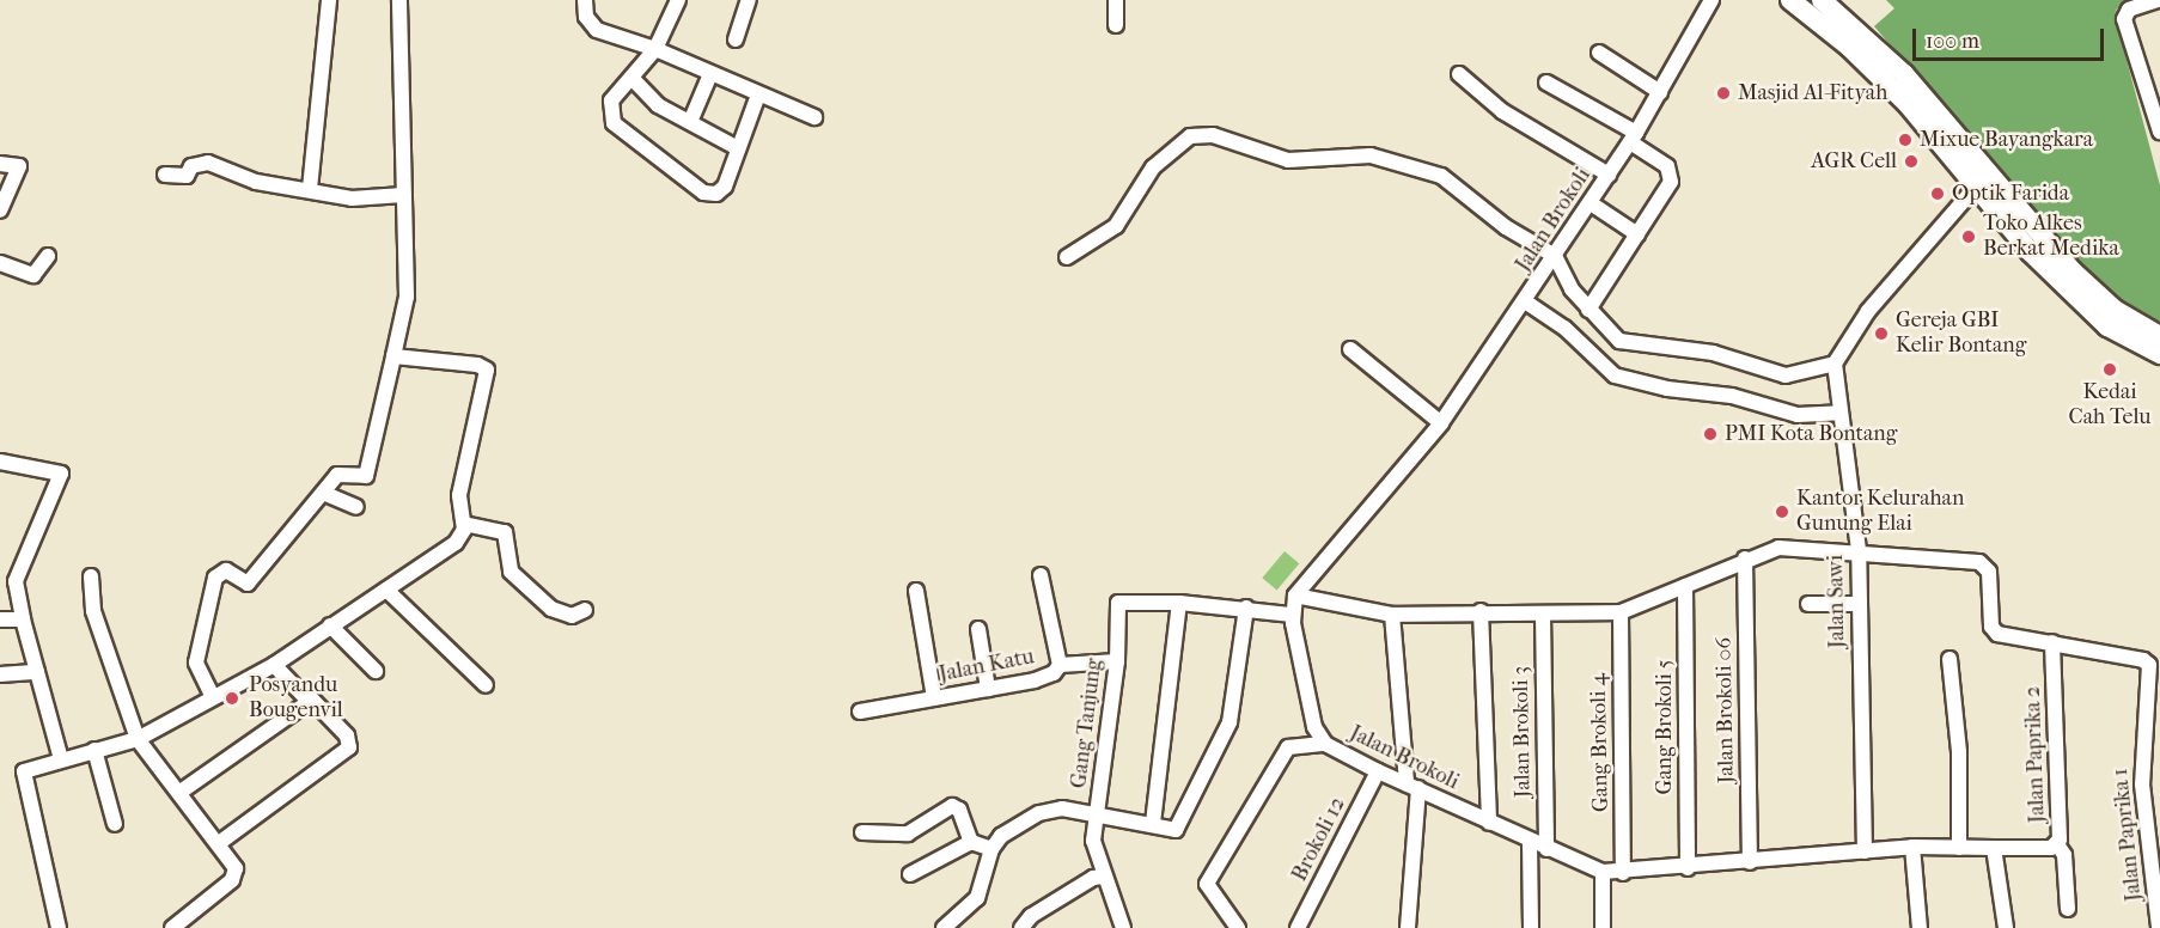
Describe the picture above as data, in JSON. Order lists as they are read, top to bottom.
{
  "streets": {
    "street": [
      "Jalan Brokoli",
      "Jalan Sawi",
      "Jalan Katu",
      "Jalan Brokoli 06",
      "Gang Tanjung",
      "Gang Brokoli 5",
      "Jalan Brokoli 3",
      "Gang Brokoli 4",
      "Jalan Paprika 2",
      "Jalan Paprika 1",
      "Brokoli 12"
    ]
  },
  "crossings": [
    ["Jalan Brokoli", "Jalan Sawi"],
    ["Jalan Brokoli", "Jalan Brokoli 06"],
    ["Jalan Brokoli", "Gang Brokoli 5"],
    ["Jalan Brokoli", "Jalan Brokoli 3"],
    ["Jalan Brokoli", "Gang Brokoli 4"],
    ["Jalan Brokoli", "Jalan Paprika 2"],
    ["Jalan Brokoli", "Brokoli 12"],
    ["Jalan Sawi", "Jalan Paprika 1"],
    ["Jalan Katu", "Gang Tanjung"],
    ["Jalan Paprika 2", "Jalan Paprika 1"]
  ],
  "places": [
    "Masjid Al-Fityah",
    "Mixue Bayangkara",
    "AGR Cell",
    "Optik Farida",
    "Toko Alkes Berkat Medika",
    "Gereja GBI Kelir Bontang",
    "Kedai Cah Telu",
    "PMI Kota Bontang",
    "Kantor Kelurahan Gunung Elai",
    "Posyandu Bougenvil"
  ],
  "scale_bar": "100 m"
}
